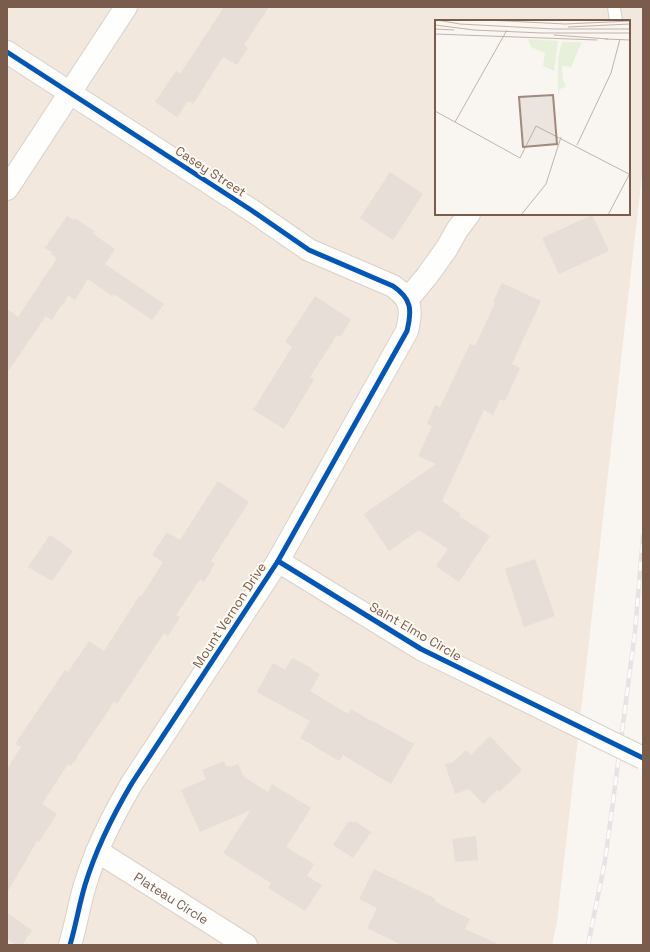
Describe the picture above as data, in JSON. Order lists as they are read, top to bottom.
{
  "streets": {
    "street": [
      "Casey Street",
      "Mount Vernon Drive",
      "Saint Elmo Circle",
      "Plateau Circle"
    ]
  },
  "crossings": [
    ["Casey Street", "Mount Vernon Drive"],
    ["Mount Vernon Drive", "Saint Elmo Circle"],
    ["Mount Vernon Drive", "Plateau Circle"]
  ]
}
